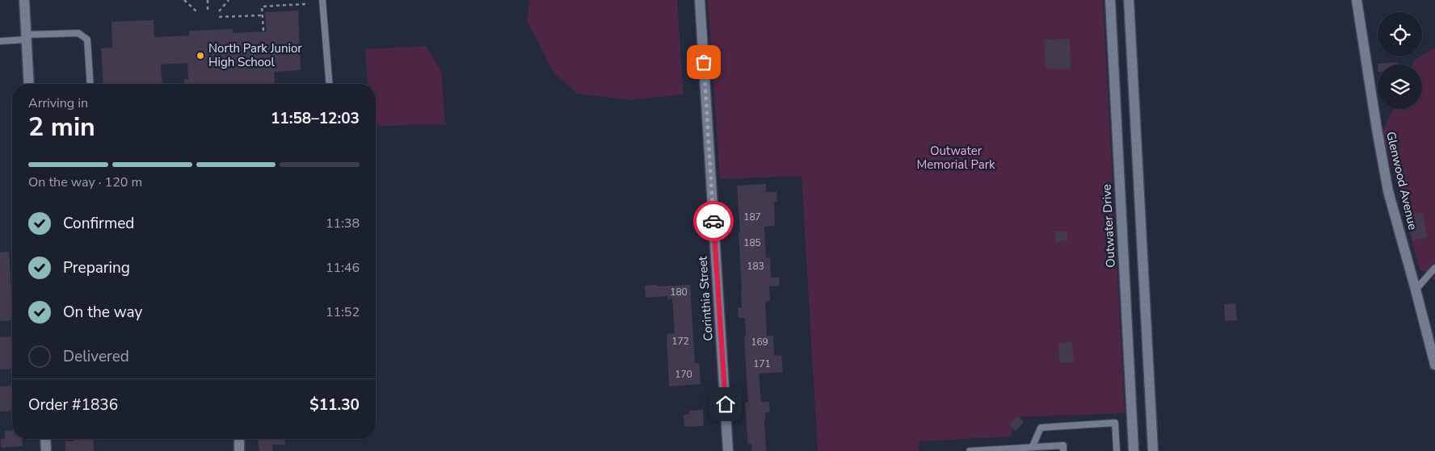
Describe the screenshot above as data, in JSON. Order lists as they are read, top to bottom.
{
  "streets": {
    "street": ["Glenwood Avenue", "Outwater Drive", "Corinthia Street"]
  },
  "parks": ["Outwater Memorial Park"],
  "places": ["North Park Junior High School"],
  "house_numbers": [
    "187",
    "185",
    "183",
    "180",
    "172",
    "169",
    "171",
    "170"
  ],
  "page": {
    "heading": ["2 min", "Arriving in", "11:58–12:03"],
    "panel": ["Order #1836", "$11.30"],
    "bar": "On the way · 120 m",
    "list": [
      ["Confirmed", "11:38"],
      ["Preparing", "11:46"],
      ["On the way", "11:52"],
      "Delivered"
    ]
  }
}
